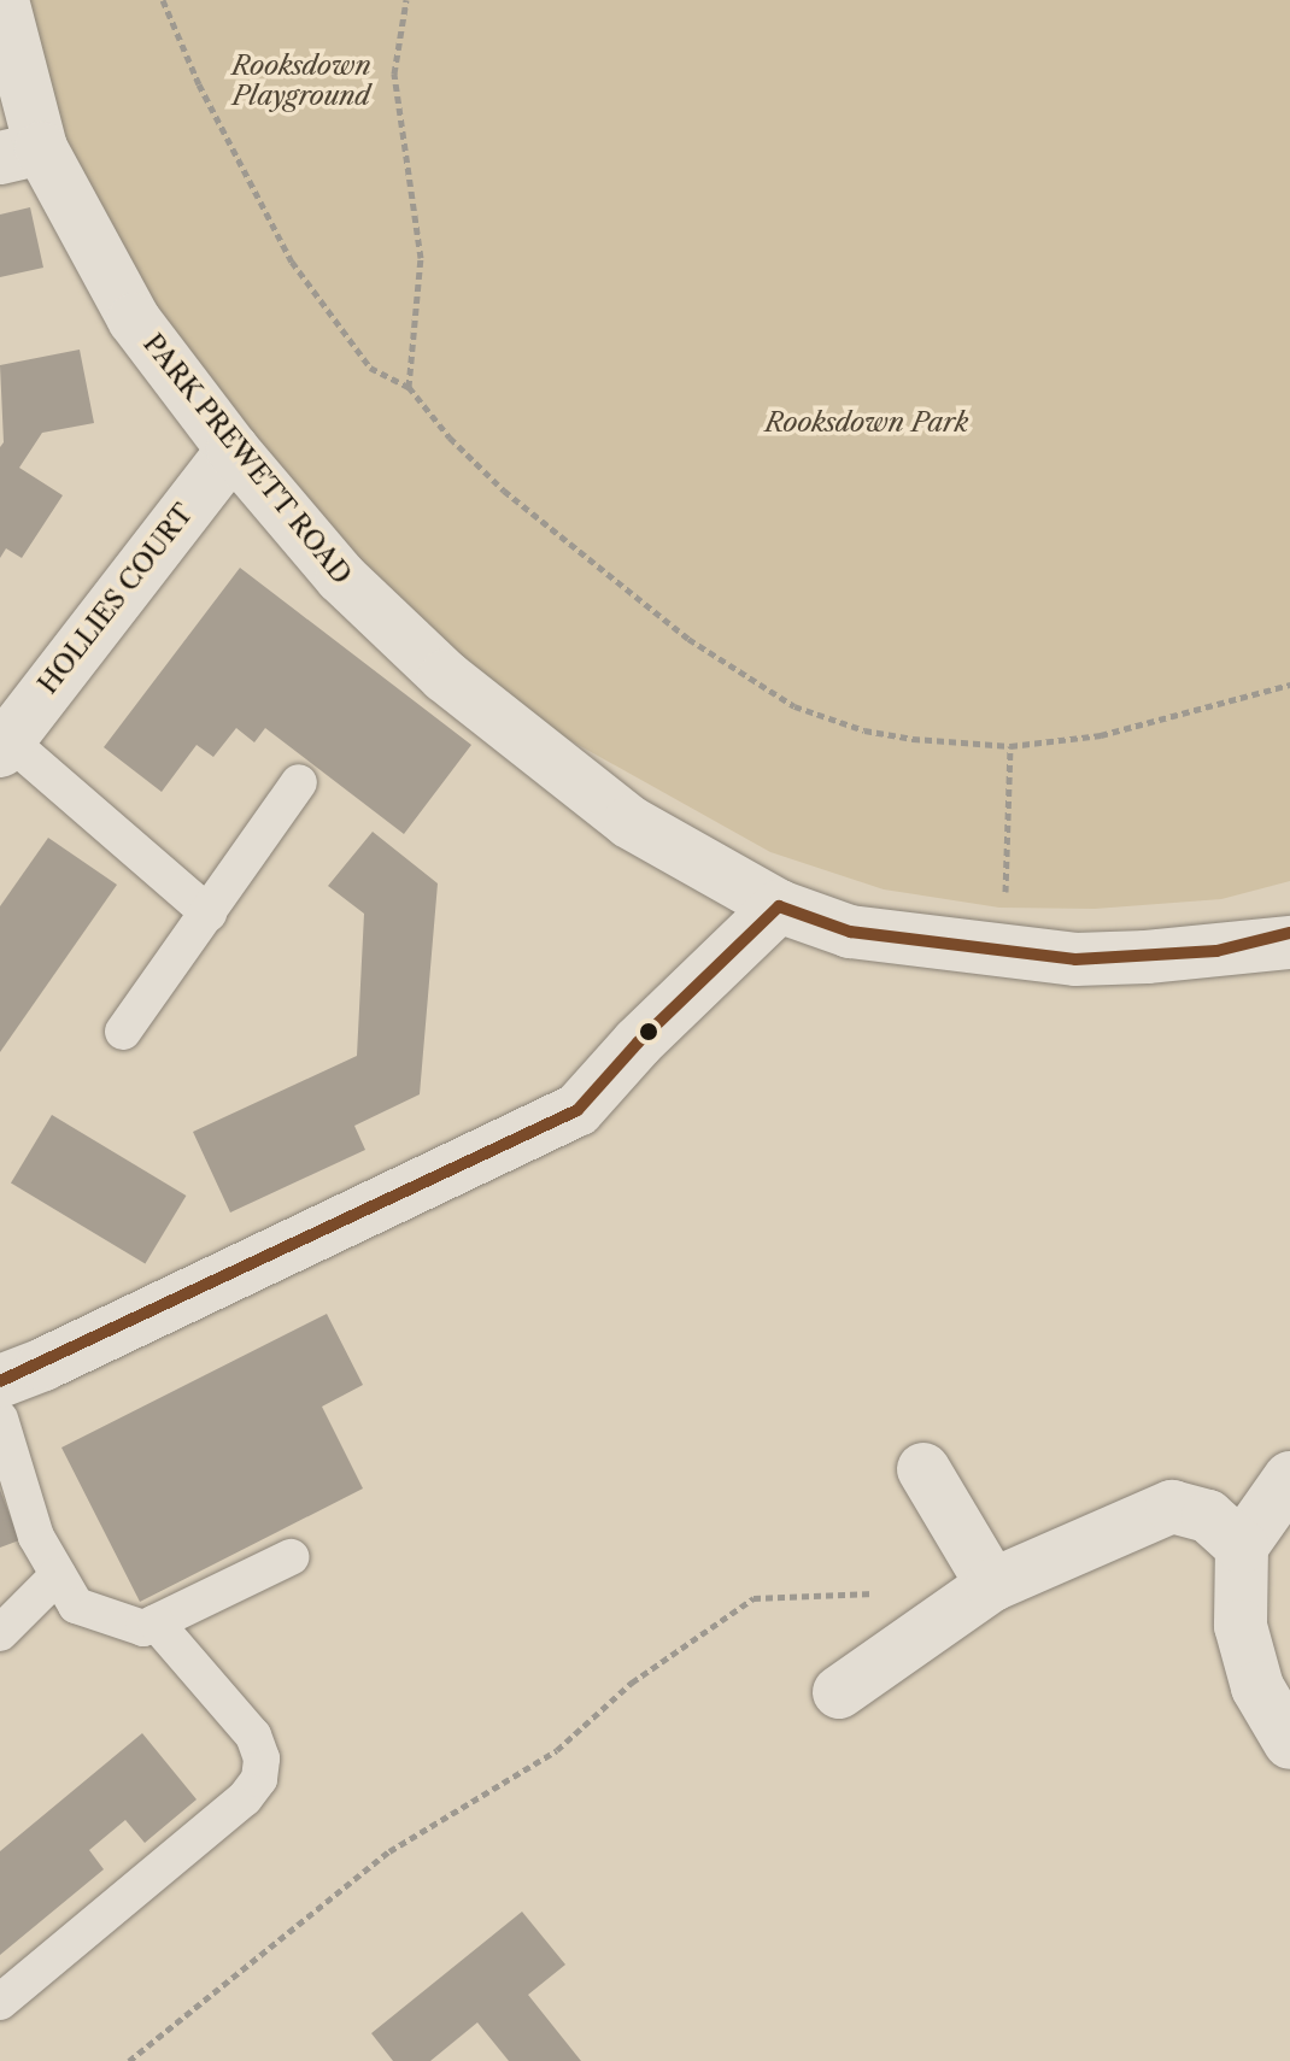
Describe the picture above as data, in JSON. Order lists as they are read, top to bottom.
{
  "streets": {
    "street": ["PARK PREWETT ROAD", "HOLLIES COURT"]
  },
  "crossings": [
    ["PARK PREWETT ROAD", "HOLLIES COURT"]
  ],
  "parks": ["Rooksdown Playground", "Rooksdown Park"]
}
